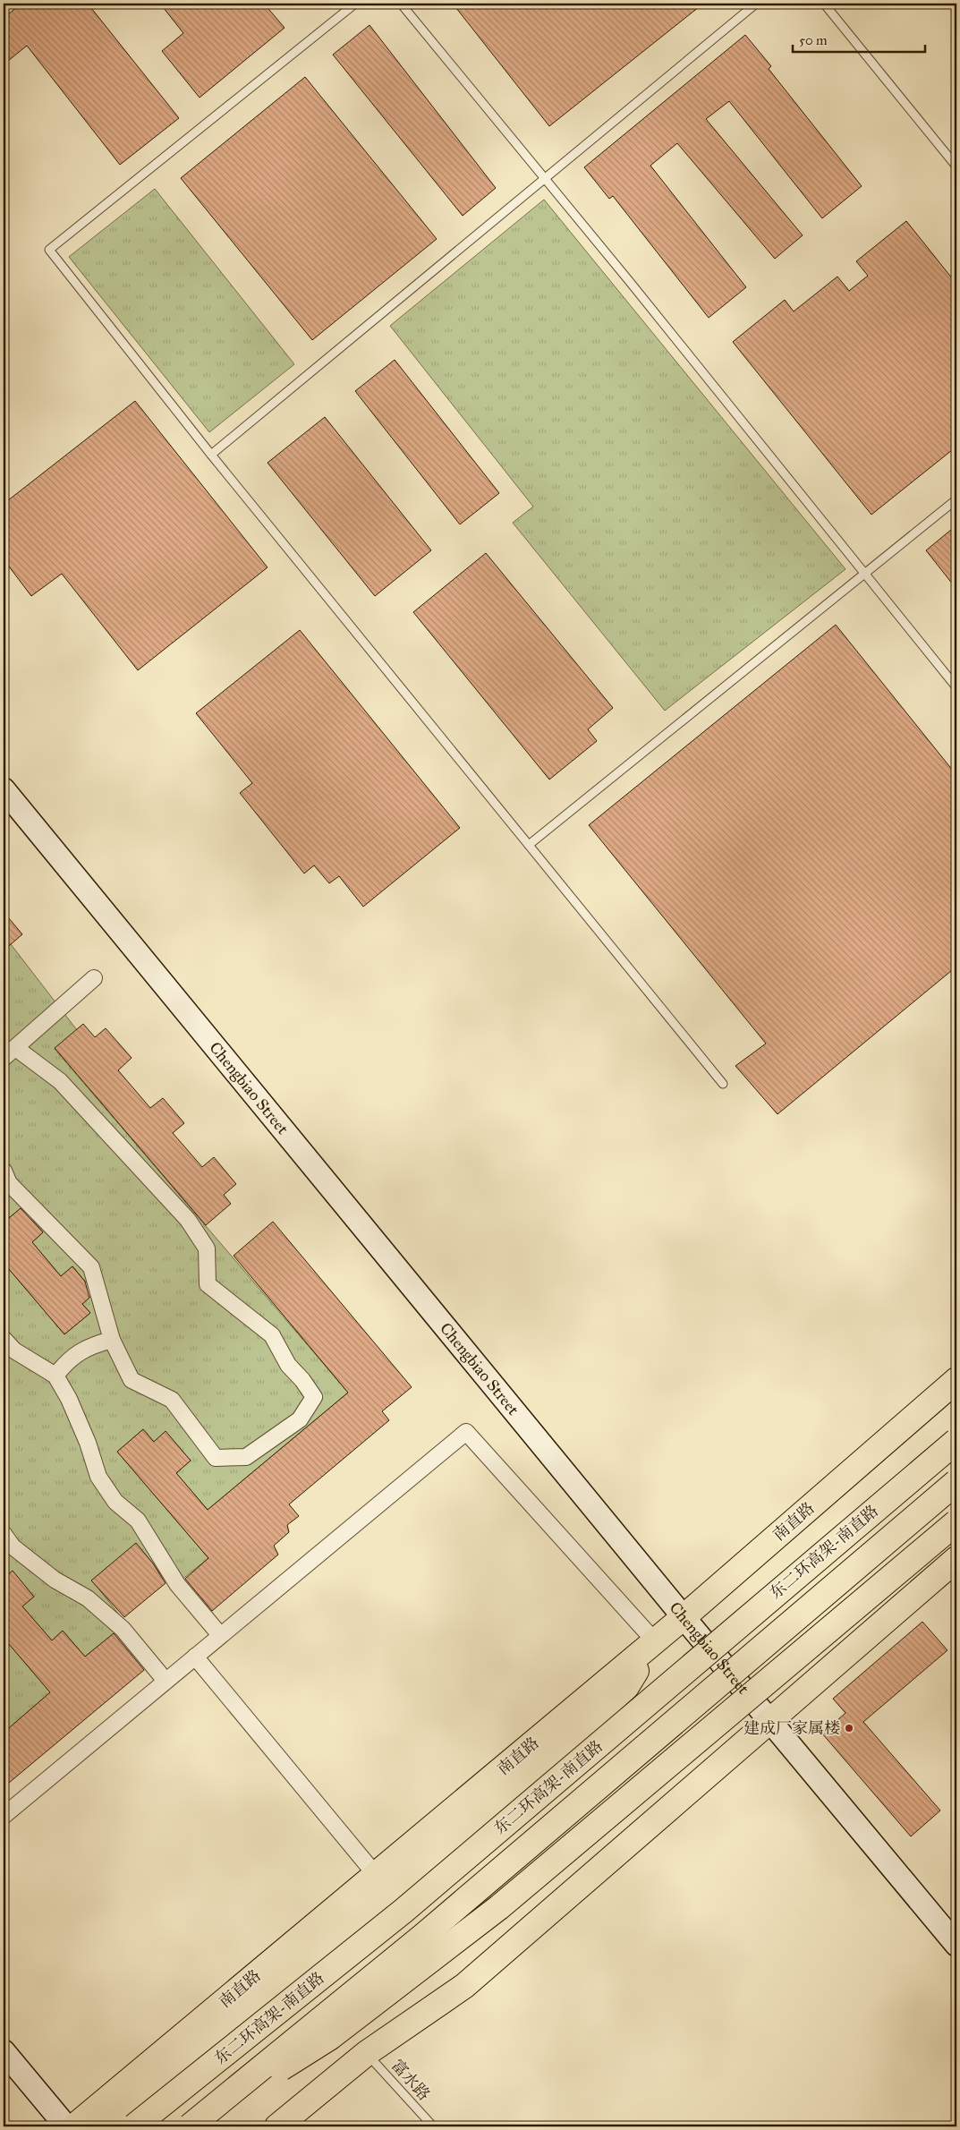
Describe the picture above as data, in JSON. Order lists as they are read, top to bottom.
{
  "streets": {
    "highway": ["南直路", "东二环高架-南直路"],
    "street": ["Chengbiao Street"],
    "lane": ["富水路"]
  },
  "crossings": [
    ["Chengbiao Street", "南直路"]
  ],
  "places": ["建成厂家属楼"],
  "scale_bar": "50 m"
}
